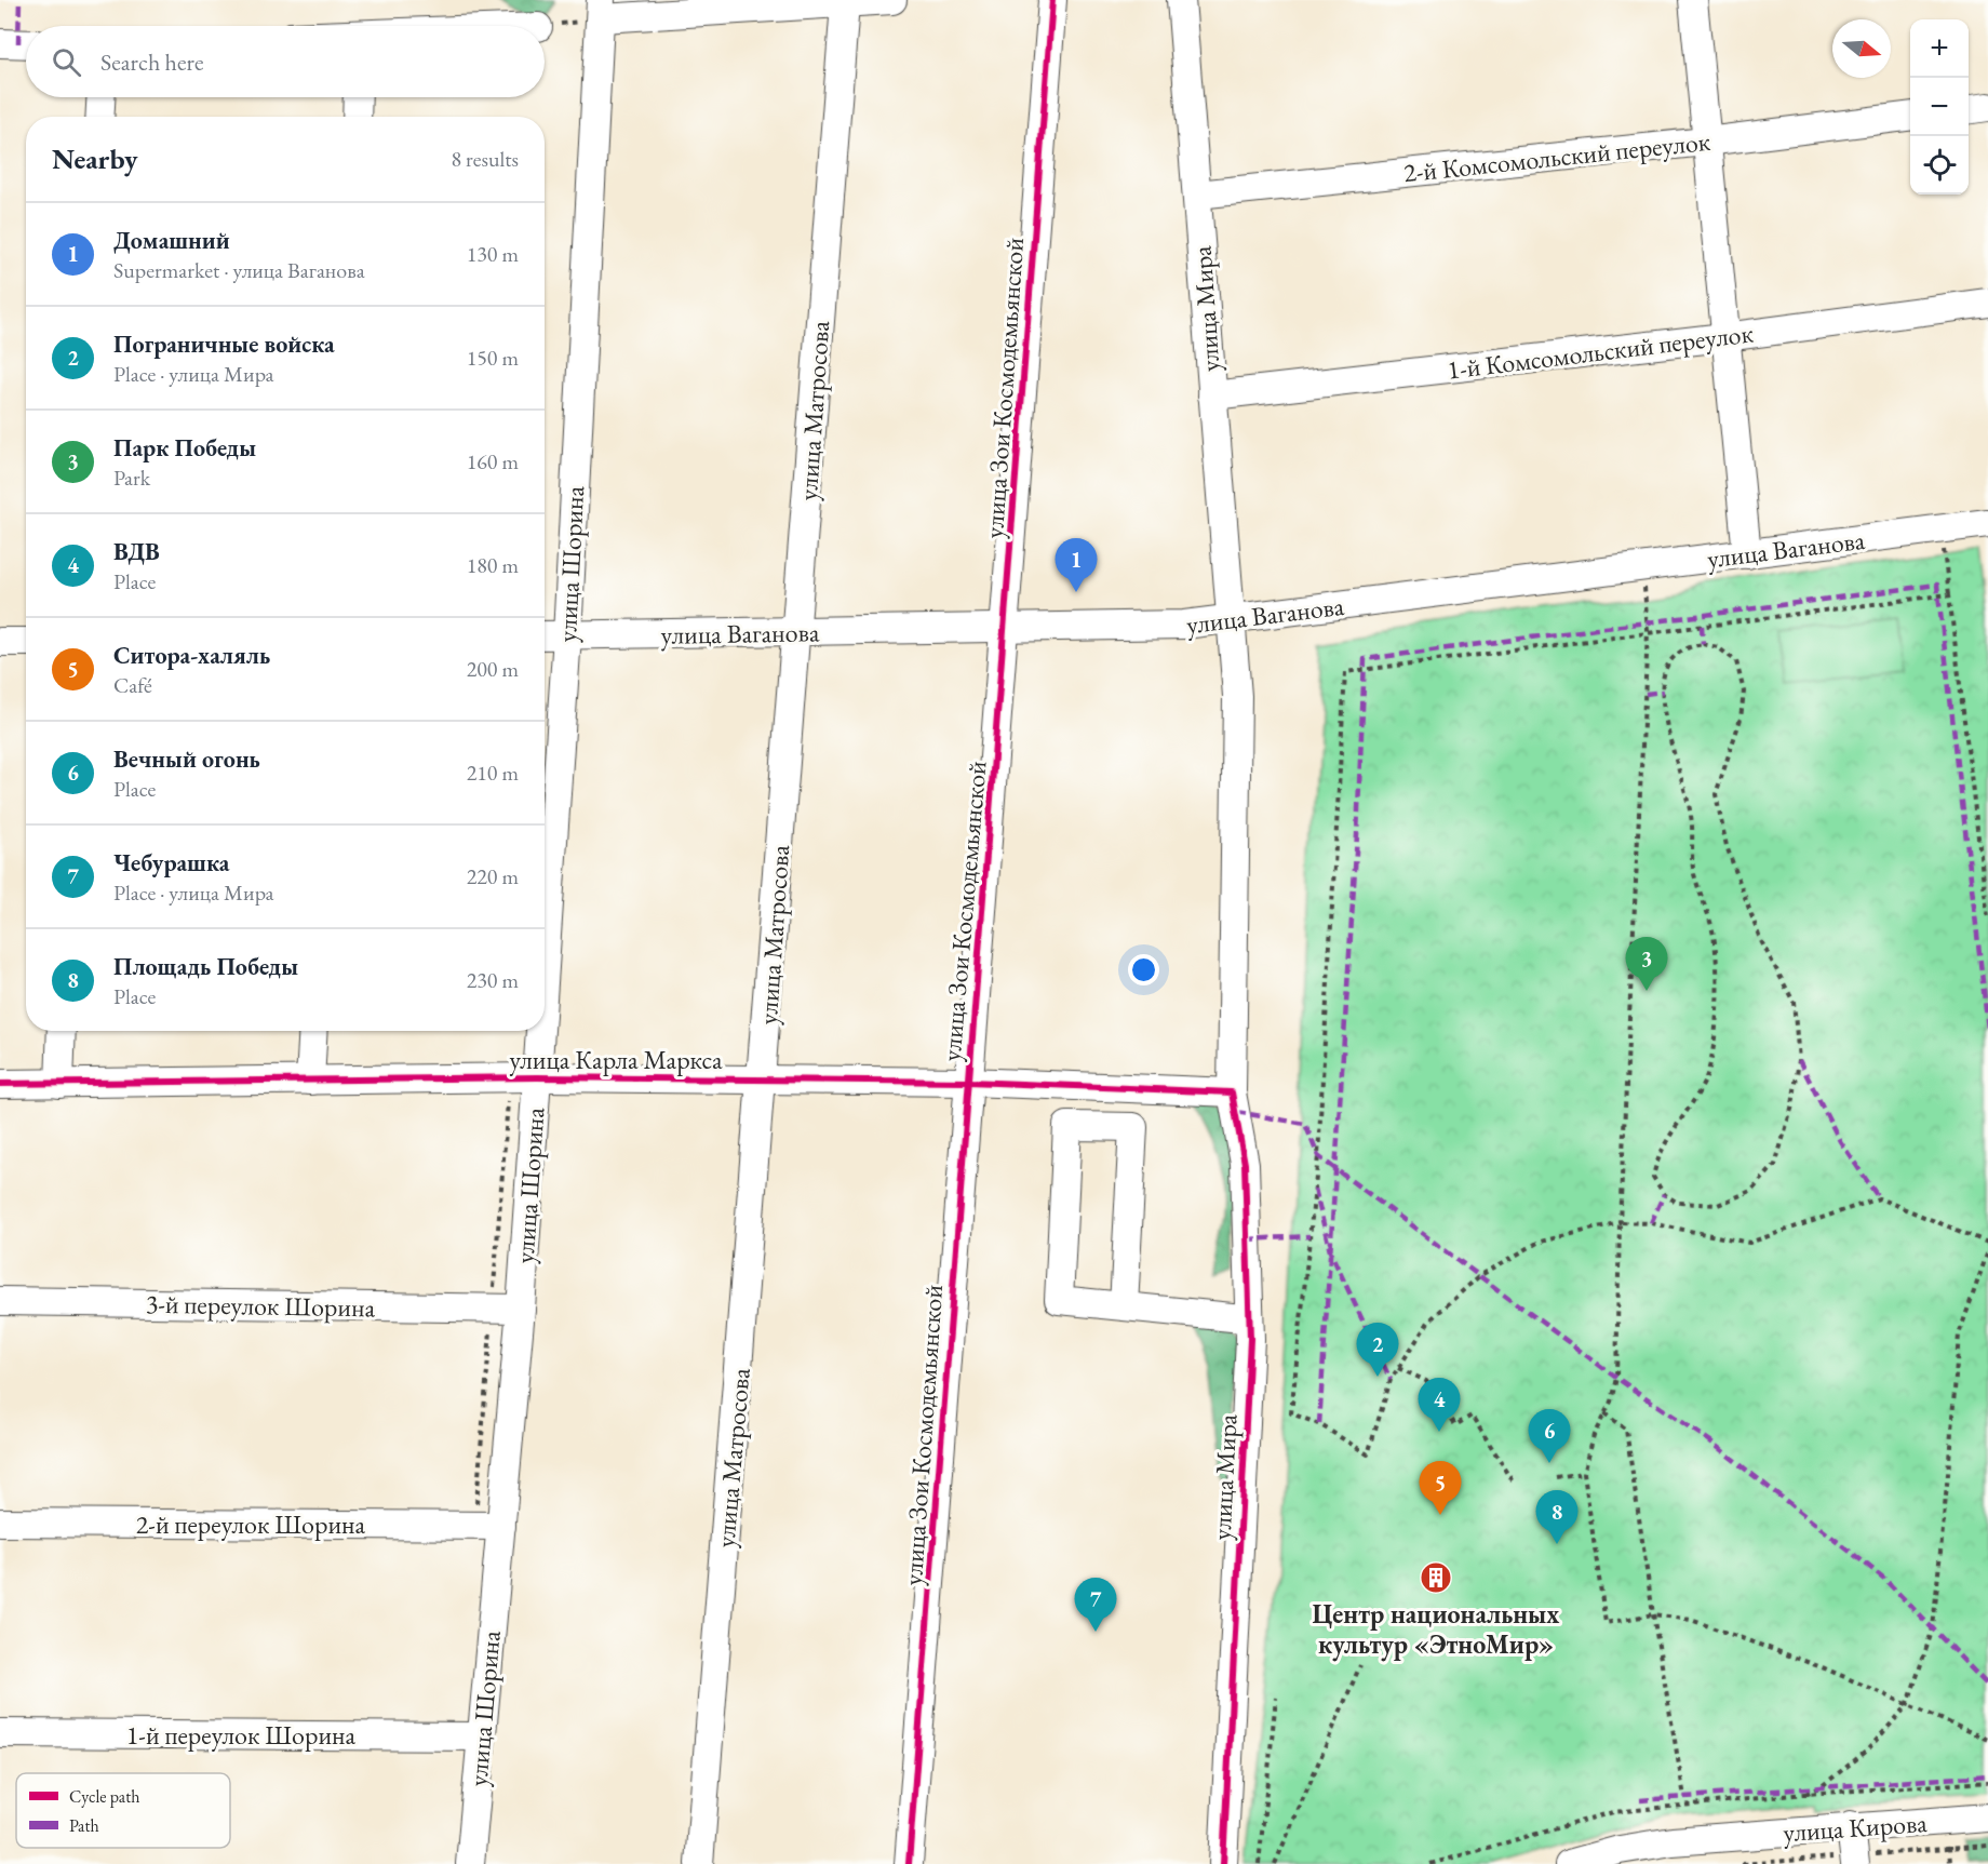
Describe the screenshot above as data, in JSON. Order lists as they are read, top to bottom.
{
  "streets": {
    "street": [
      "2-й Комсомольский переулок",
      "улица Мира",
      "1-й Комсомольский переулок",
      "улица Зои Космодемьянской",
      "улица Матросова",
      "улица Ваганова",
      "улица Шорина",
      "улица Карла Маркса",
      "3-й переулок Шорина",
      "2-й переулок Шорина",
      "1-й переулок Шорина",
      "улица Кирова"
    ]
  },
  "crossings": [
    ["2-й Комсомольский переулок", "улица Мира"],
    ["улица Мира", "1-й Комсомольский переулок"],
    ["улица Мира", "улица Ваганова"],
    ["улица Мира", "улица Карла Маркса"],
    ["улица Зои Космодемьянской", "улица Ваганова"],
    ["улица Зои Космодемьянской", "улица Карла Маркса"],
    ["улица Матросова", "улица Ваганова"],
    ["улица Матросова", "улица Карла Маркса"],
    ["улица Ваганова", "улица Шорина"],
    ["улица Шорина", "улица Карла Маркса"],
    ["улица Шорина", "3-й переулок Шорина"],
    ["улица Шорина", "2-й переулок Шорина"],
    ["улица Шорина", "1-й переулок Шорина"]
  ],
  "places": {
    "building": ["Центр национальных культур «ЭтноМир»"]
  },
  "legend": ["Cycle path", "Path"],
  "north": "right",
  "page": {
    "map_buttons": ["+", "−"],
    "search": "Search here",
    "heading": ["Nearby", "8 results"],
    "list": [
      {
        "mark": "1",
        "name": "Домашний",
        "note": "Supermarket · улица Ваганова",
        "value": "130 m"
      },
      {
        "mark": "2",
        "name": "Пограничные войска",
        "note": "Place · улица Мира",
        "value": "150 m"
      },
      {
        "mark": "3",
        "name": "Парк Победы",
        "note": "Park",
        "value": "160 m"
      },
      {
        "mark": "4",
        "name": "ВДВ",
        "note": "Place",
        "value": "180 m"
      },
      {
        "mark": "5",
        "name": "Ситора-халяль",
        "note": "Café",
        "value": "200 m"
      },
      {
        "mark": "6",
        "name": "Вечный огонь",
        "note": "Place",
        "value": "210 m"
      },
      {
        "mark": "7",
        "name": "Чебурашка",
        "note": "Place · улица Мира",
        "value": "220 m"
      },
      {
        "mark": "8",
        "name": "Площадь Победы",
        "note": "Place",
        "value": "230 m"
      }
    ],
    "pins": [
      "1",
      "3",
      "2",
      "4",
      "6",
      "5",
      "8",
      "7"
    ]
  }
}
